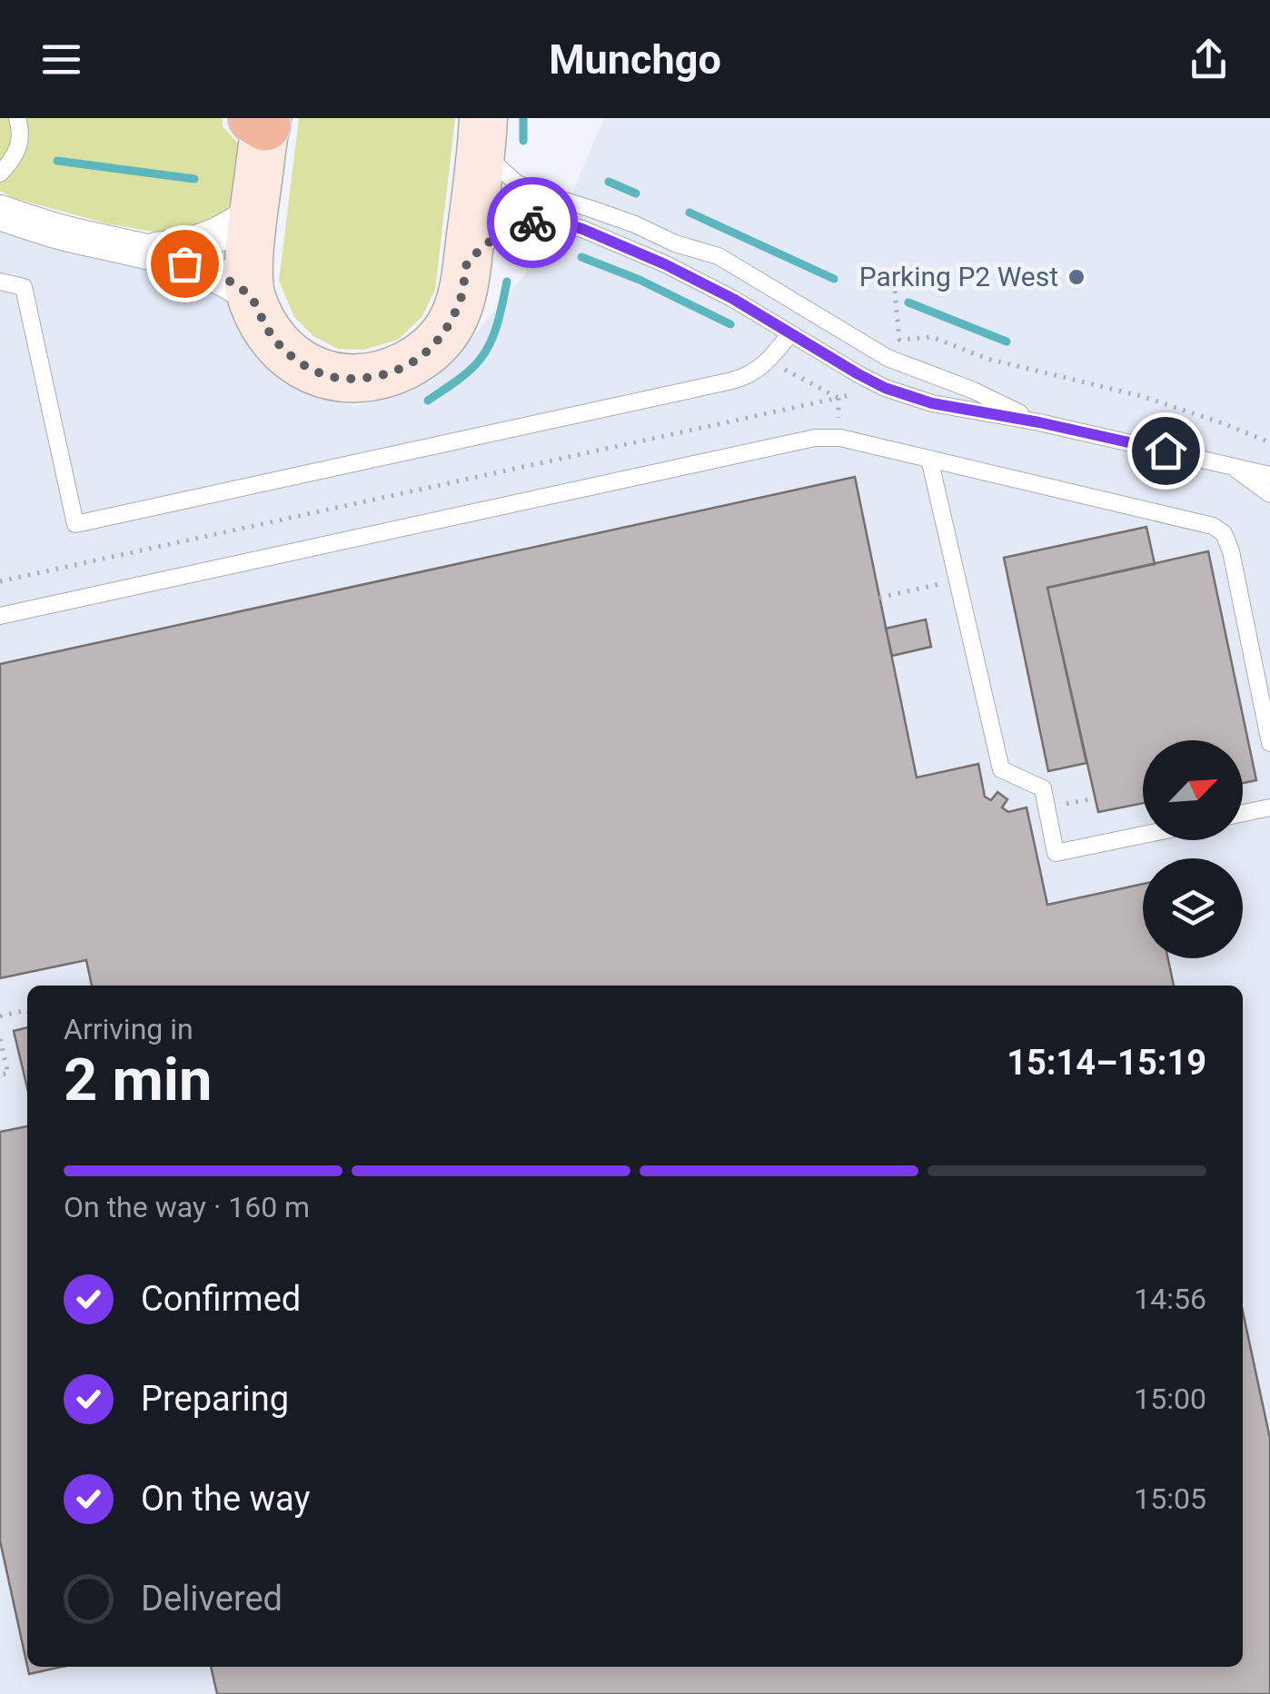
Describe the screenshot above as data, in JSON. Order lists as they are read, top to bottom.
{
  "places": ["Parking P2 West"],
  "north": "top right",
  "page": {
    "header": "Munchgo",
    "heading": ["2 min", "Arriving in", "15:14–15:19"],
    "bar": "On the way · 160 m",
    "list": [
      ["Confirmed", "14:56"],
      ["Preparing", "15:00"],
      ["On the way", "15:05"],
      "Delivered"
    ]
  }
}
